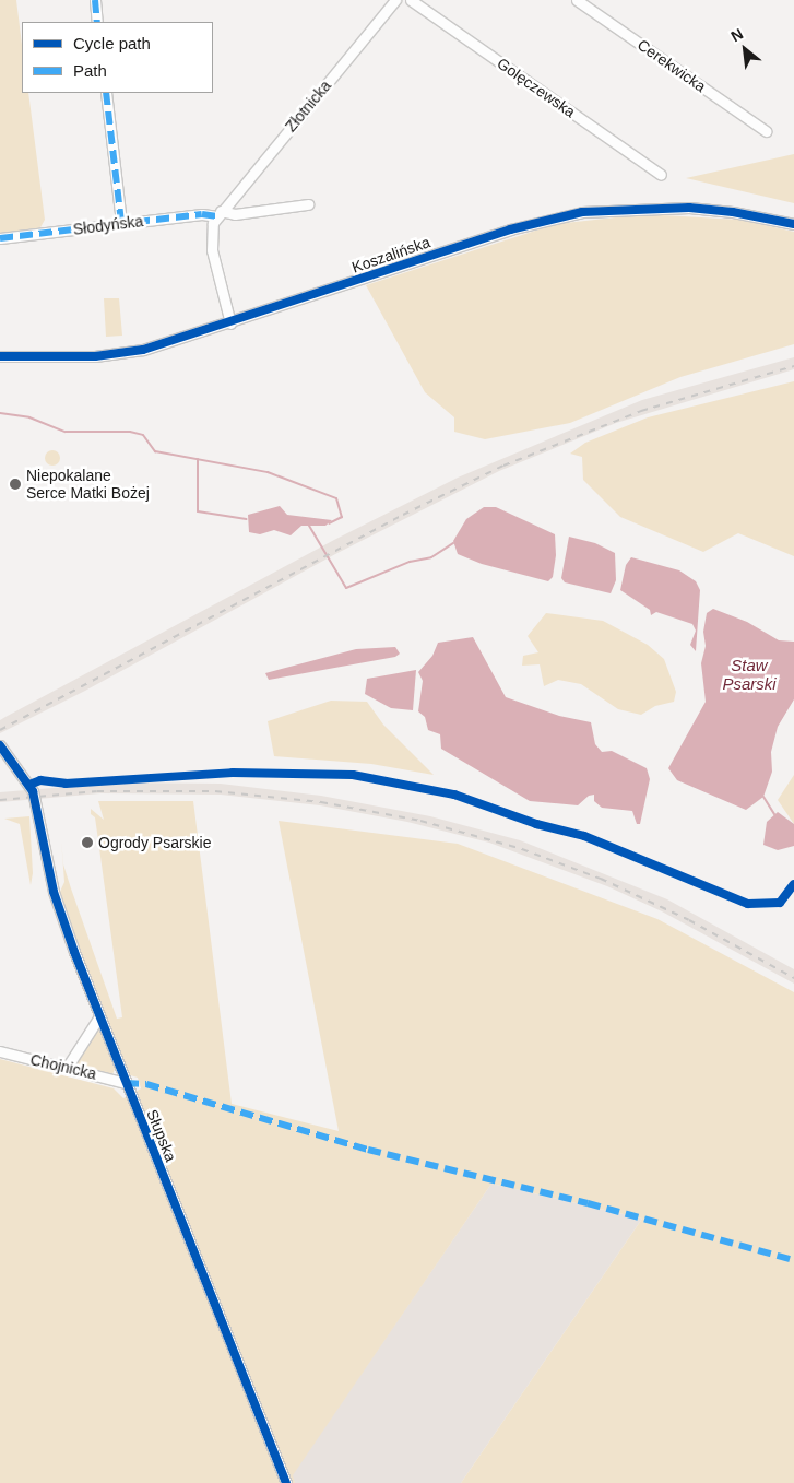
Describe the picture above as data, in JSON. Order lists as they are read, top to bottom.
{
  "streets": {
    "street": [
      "Cerekwicka",
      "Golęczewska",
      "Złotnicka",
      "Słodyńska",
      "Koszalińska",
      "Chojnicka",
      "Słupska"
    ]
  },
  "crossings": [
    ["Złotnicka", "Słodyńska"],
    ["Złotnicka", "Koszalińska"],
    ["Chojnicka", "Słupska"]
  ],
  "water": ["Staw Psarski"],
  "places": ["Niepokalane Serce Matki Bożej", "Ogrody Psarskie"],
  "legend": ["Cycle path", "Path"],
  "north": "top left"
}
